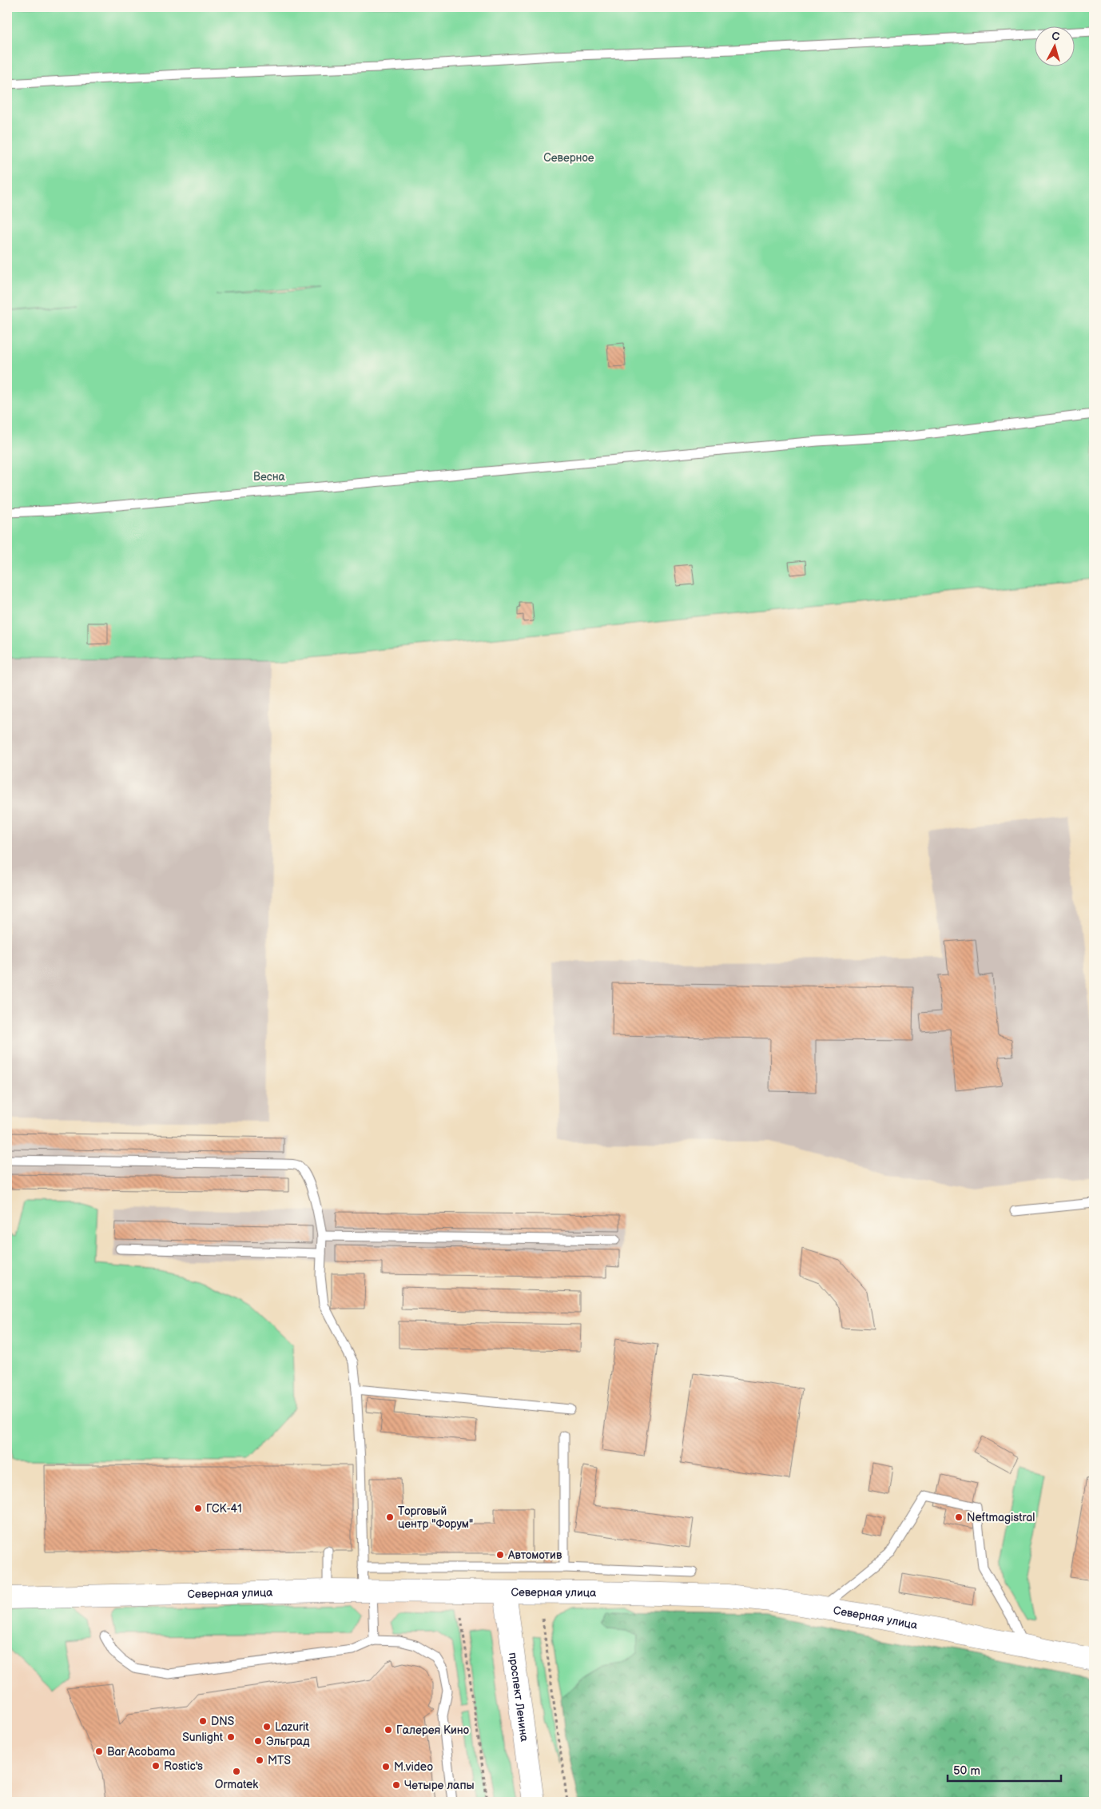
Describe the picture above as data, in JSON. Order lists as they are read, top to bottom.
{
  "streets": {
    "main road": ["Северная улица", "проспект Ленина"]
  },
  "crossings": [
    ["Северная улица", "проспект Ленина"]
  ],
  "parks": ["Северное", "Весна"],
  "places": [
    "ГСК-41",
    "Торговый центр \"Форум\"",
    "Neftmagistral",
    "Автомотив",
    "DNS",
    "Lazurit",
    "Галерея Кино",
    "Sunlight",
    "Эльград",
    "Bar Acobama",
    "MTS",
    "Rostic's",
    "M.video",
    "Ormatek",
    "Четыре лапы"
  ],
  "scale_bar": "50 m",
  "north": "top"
}
